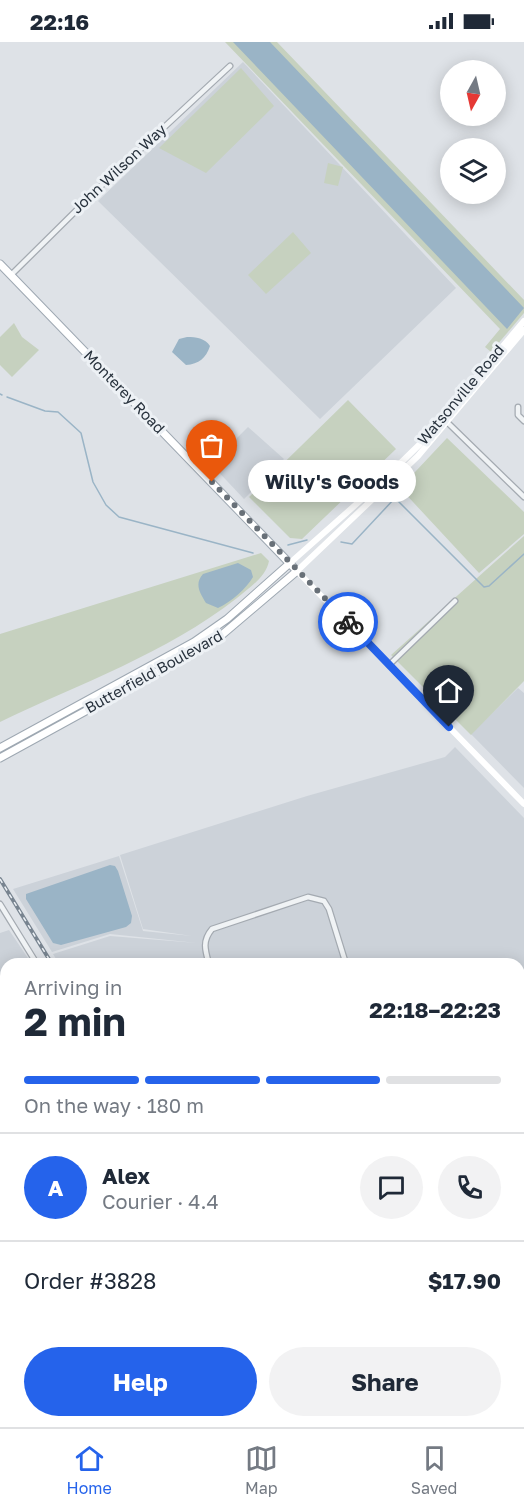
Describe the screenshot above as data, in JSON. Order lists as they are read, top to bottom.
{
  "streets": {
    "main road": ["Monterey Road", "Watsonville Road", "Butterfield Boulevard"],
    "street": ["John Wilson Way"]
  },
  "crossings": [
    ["John Wilson Way", "Monterey Road"],
    ["Monterey Road", "Watsonville Road"],
    ["Monterey Road", "Butterfield Boulevard"],
    ["Watsonville Road", "Butterfield Boulevard"]
  ],
  "places": ["Willy's Goods"],
  "north": "bottom",
  "page": {
    "status": "22:16",
    "bubble": "Willy's Goods",
    "heading": ["2 min", "Arriving in", "22:18–22:23"],
    "panel": [
      "Alex",
      "Courier · 4.4",
      "Order #3828",
      "$17.90"
    ],
    "bar": "On the way · 180 m",
    "round": "A",
    "buttons": ["Help", "Share"],
    "tabs": ["Home", "Map", "Saved"]
  }
}
